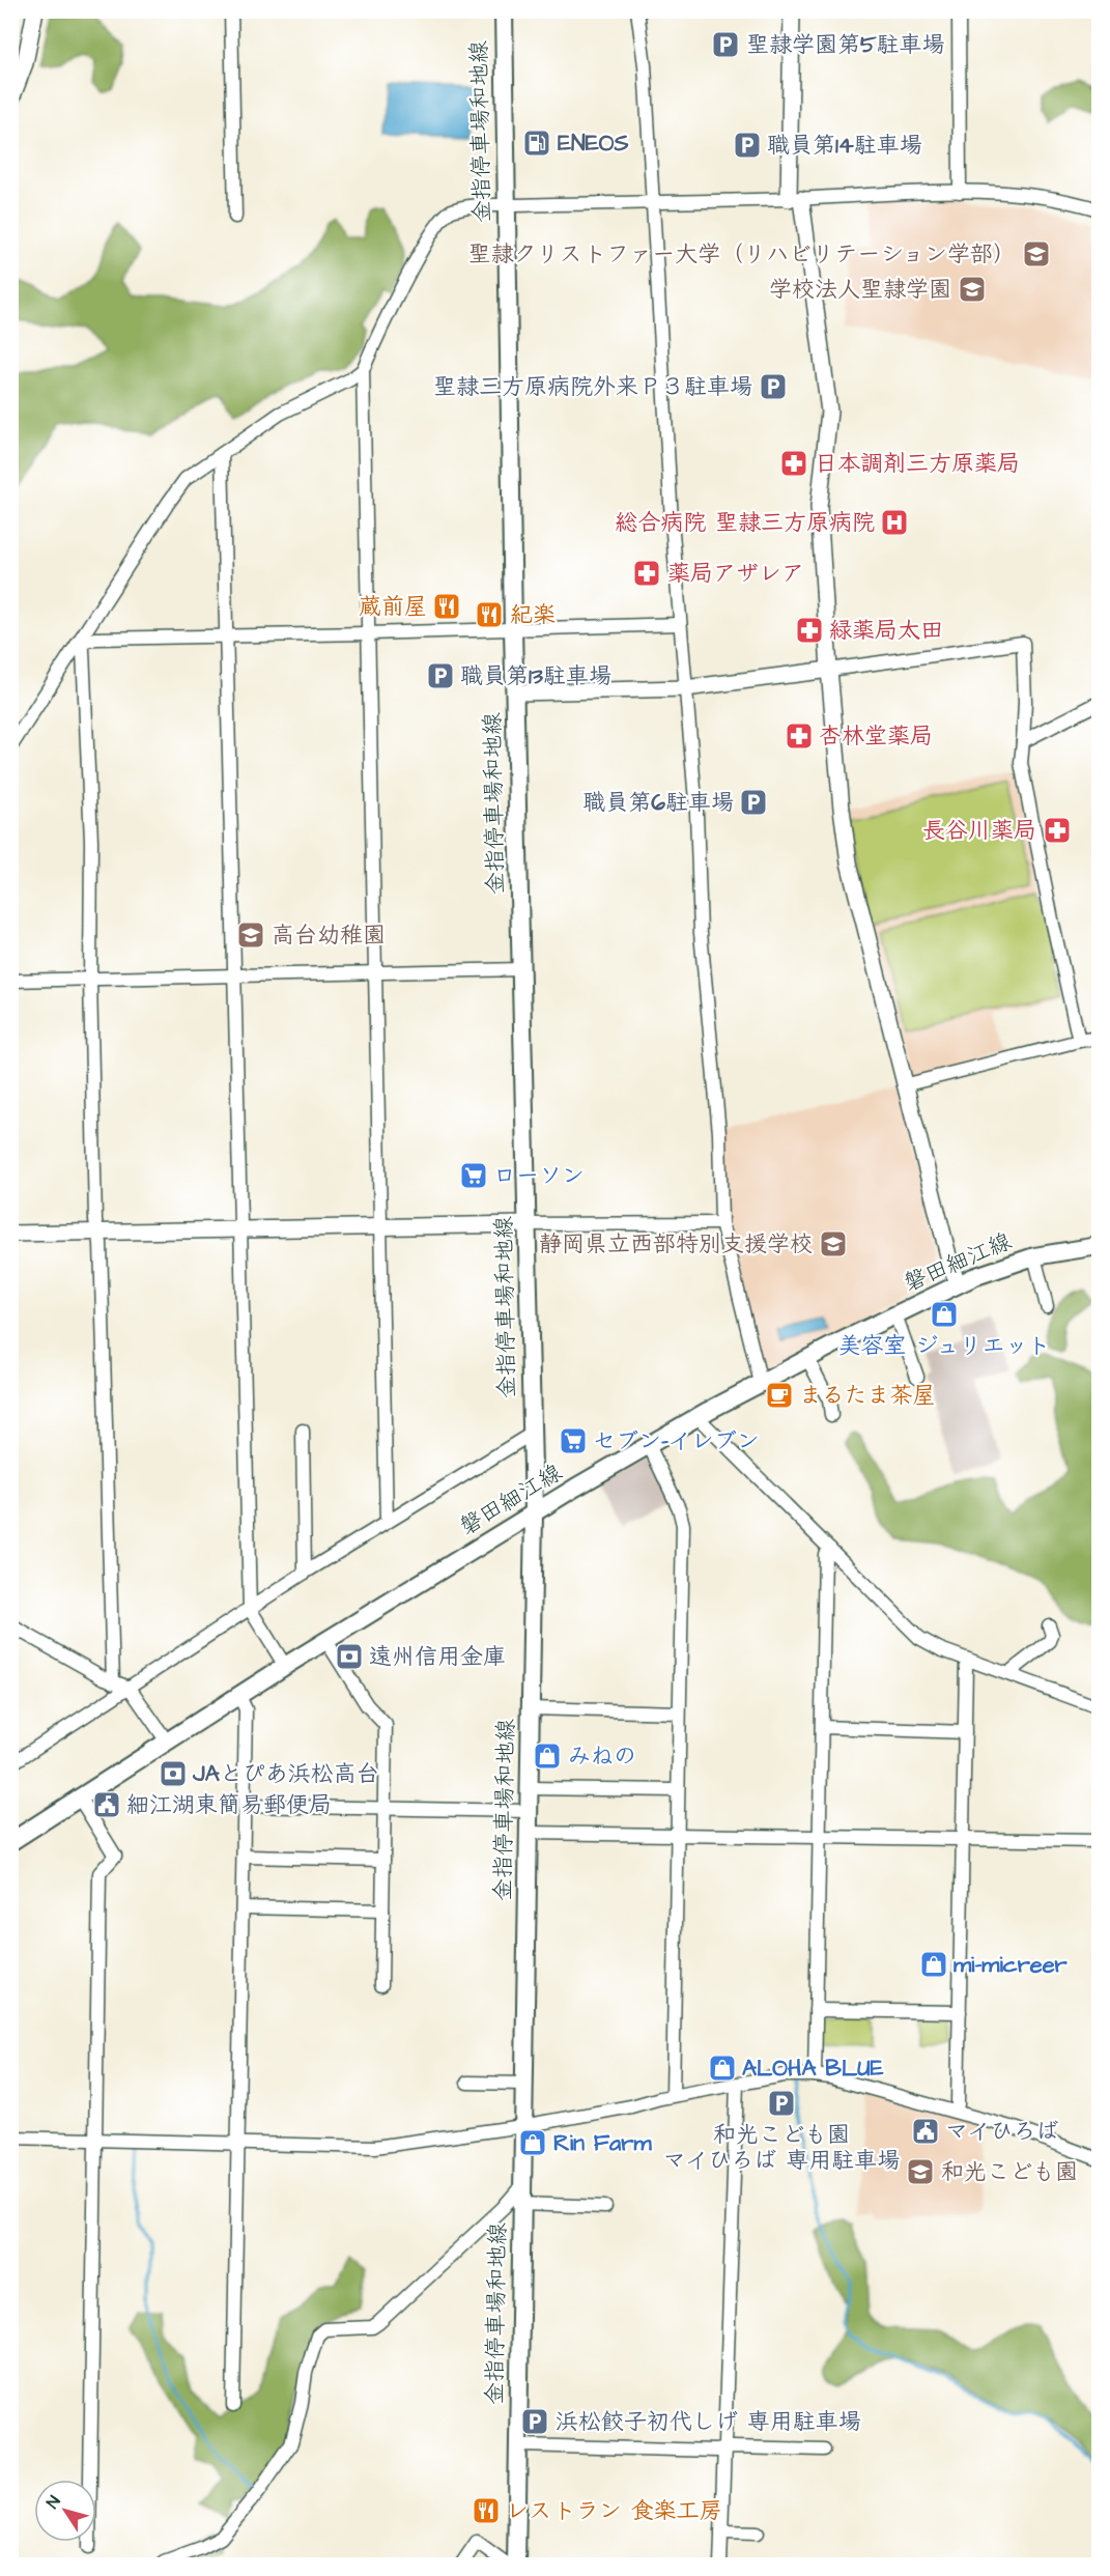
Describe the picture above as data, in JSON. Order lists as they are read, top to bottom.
{
  "streets": {
    "main road": ["金指停車場和地線", "磐田細江線"]
  },
  "crossings": [
    ["金指停車場和地線", "磐田細江線"]
  ],
  "places": {
    "parking": [
      "聖隷学園第5駐車場",
      "職員第14駐車場",
      "聖隷三方原病院外来Ｐ３駐車場",
      "職員第13駐車場",
      "職員第6駐車場",
      "和光こども園 マイひろば 専用駐車場",
      "浜松餃子初代しげ 専用駐車場"
    ],
    "fuel station": ["ENEOS"],
    "school or university": [
      "聖隷クリストファー大学（リハビリテーション学部）",
      "学校法人聖隷学園",
      "高台幼稚園",
      "静岡県立西部特別支援学校",
      "和光こども園"
    ],
    "pharmacy": [
      "日本調剤三方原薬局",
      "薬局アザレア",
      "緑薬局太田",
      "杏林堂薬局",
      "長谷川薬局"
    ],
    "hospital": ["総合病院 聖隷三方原病院"],
    "restaurant": ["蔵前屋", "紀楽", "レストラン 食楽工房"],
    "supermarket": ["ローソン", "セブン-イレブン"],
    "shop": [
      "美容室 ジュリエット",
      "みねの",
      "mi-micreer",
      "ALOHA BLUE",
      "Rin Farm"
    ],
    "cafe": ["まるたま茶屋"],
    "bank": ["遠州信用金庫", "JAとぴあ浜松高台"],
    "public building": ["細江湖東簡易郵便局", "マイひろば"]
  },
  "north": "top left"
}
